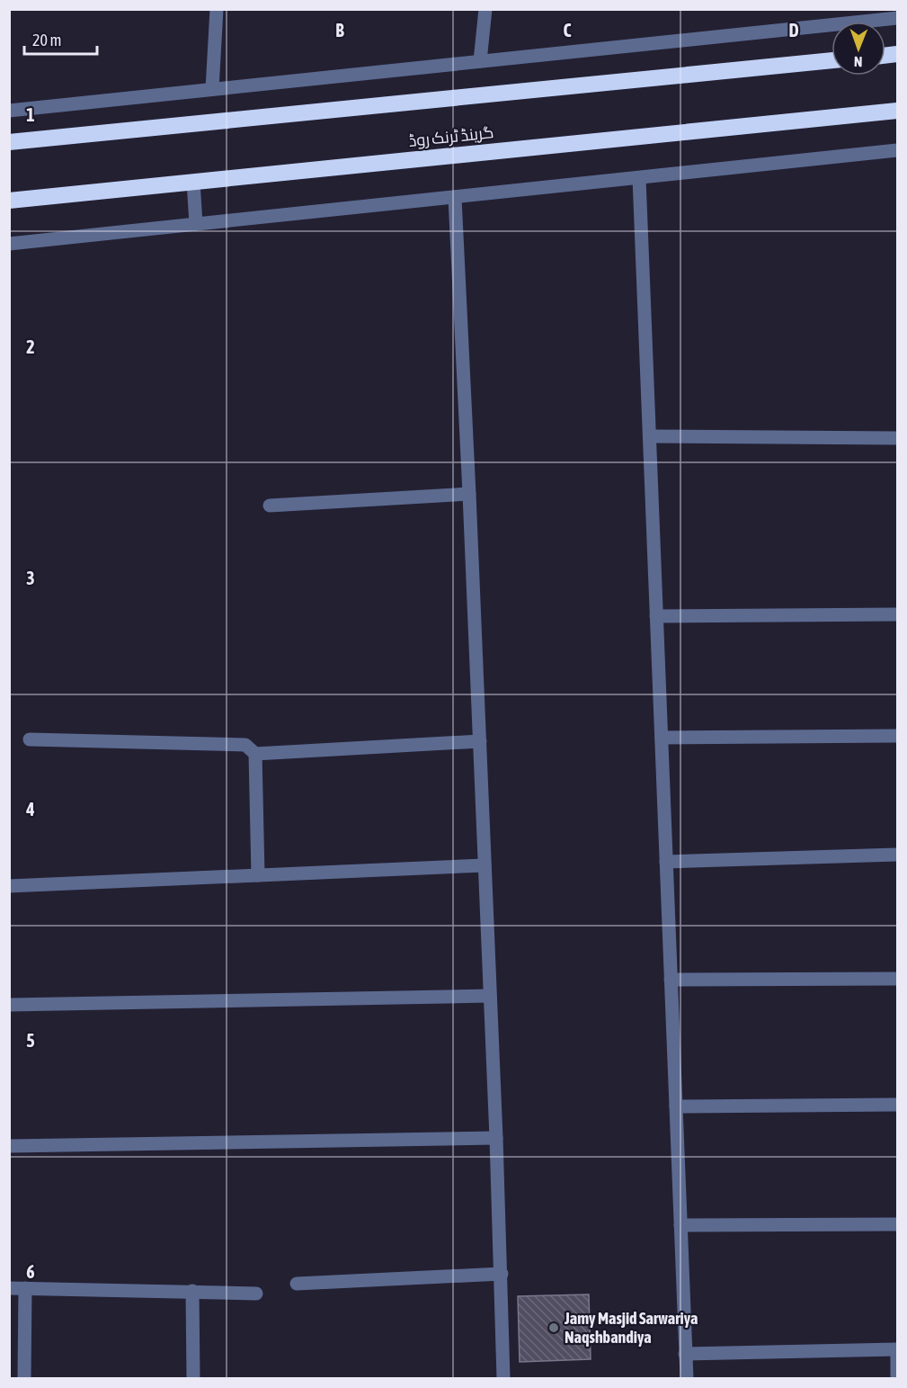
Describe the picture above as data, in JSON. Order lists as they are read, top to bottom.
{
  "streets": {
    "highway": ["گرینڈ ٹرنک روڈ"]
  },
  "places": ["Jamy Masjid Sarwariya Naqshbandiya"],
  "scale_bar": "20 m",
  "north": "bottom",
  "grid": {
    "columns": ["B", "C", "D"],
    "rows": [
      "1",
      "2",
      "3",
      "4",
      "5",
      "6"
    ]
  }
}
